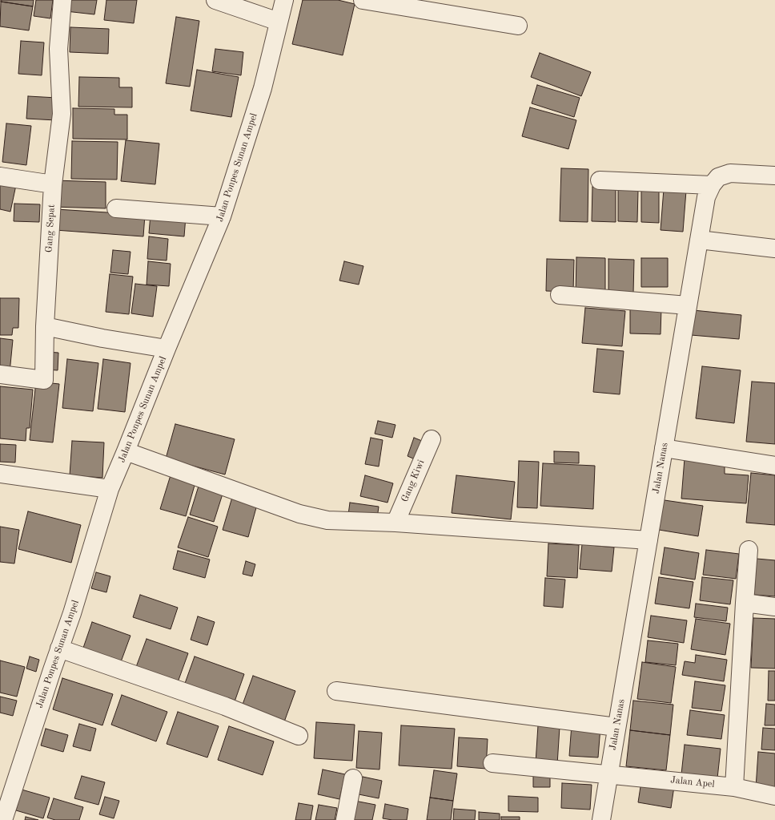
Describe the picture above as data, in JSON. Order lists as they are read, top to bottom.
{
  "streets": {
    "street": [
      "Jalan Ponpes Sunan Ampel",
      "Gang Sepat",
      "Jalan Nanas",
      "Gang Kiwi",
      "Jalan Apel"
    ]
  },
  "crossings": [
    ["Jalan Nanas", "Jalan Apel"]
  ]
}
